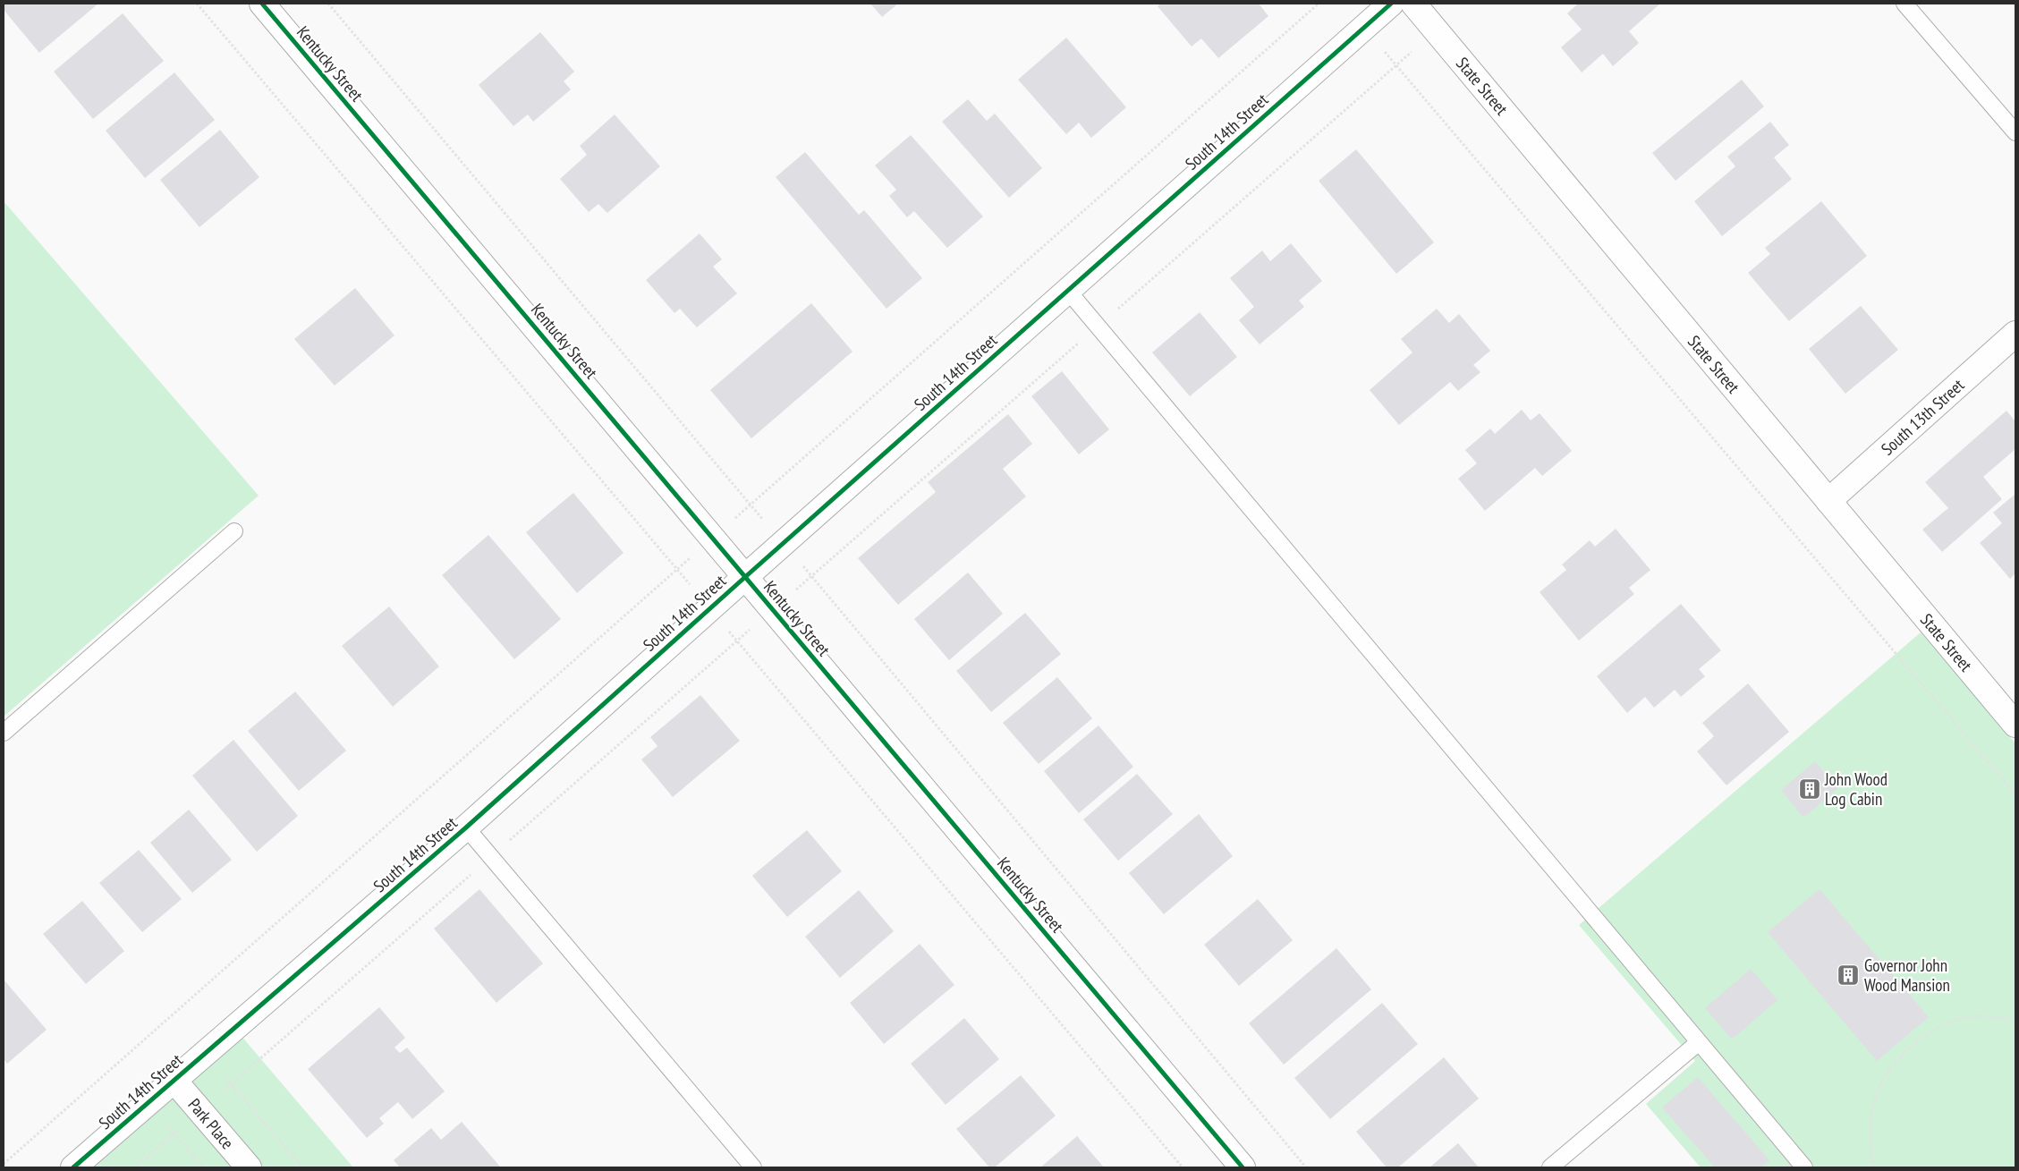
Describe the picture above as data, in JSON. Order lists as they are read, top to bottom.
{
  "streets": {
    "street": [
      "Kentucky Street",
      "State Street",
      "South 14th Street",
      "South 13th Street",
      "Park Place"
    ]
  },
  "crossings": [
    ["Kentucky Street", "South 14th Street"],
    ["State Street", "South 13th Street"],
    ["South 14th Street", "Park Place"]
  ],
  "places": {
    "building": ["John Wood Log Cabin", "Governor John Wood Mansion"]
  }
}
